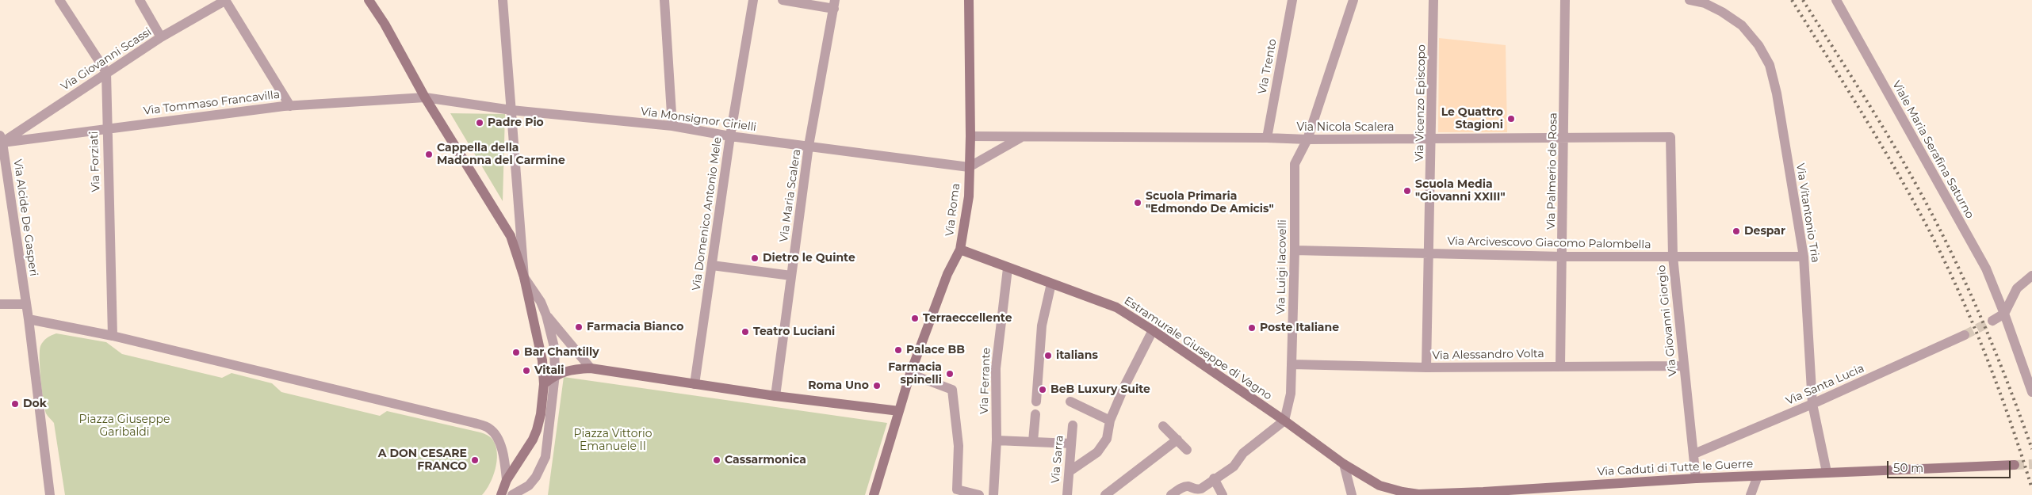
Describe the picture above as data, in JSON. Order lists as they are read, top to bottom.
{
  "streets": {
    "street": [
      "Via Giovanni Scassi",
      "Via Trento",
      "Via Tommaso Francavilla",
      "Via Vicenzo Episcopo",
      "Via Monsignor Cirielli",
      "Via Nicola Scalera",
      "Viale Maria Serafina Saturno",
      "Via Forziati",
      "Via Palmerio de Rosa",
      "Via Maria Scalera",
      "Via Roma",
      "Via Vitantonio Tria",
      "Via Domenico Antonio Mele",
      "Via Alcide De Gasperi",
      "Via Arcivescovo Giacomo Palombella",
      "Via Luigi Iacovelli",
      "Via Giovanni Giorgio",
      "Estramurale Giuseppe di Vagno",
      "Via Alessandro Volta",
      "Via Ferrante",
      "Via Santa Lucia",
      "Via Sarra",
      "Via Caduti di Tutte le Guerre"
    ]
  },
  "crossings": [
    ["Via Giovanni Scassi", "Via Tommaso Francavilla"],
    ["Via Giovanni Scassi", "Via Forziati"],
    ["Via Giovanni Scassi", "Via Alcide De Gasperi"],
    ["Via Trento", "Via Nicola Scalera"],
    ["Via Tommaso Francavilla", "Via Monsignor Cirielli"],
    ["Via Tommaso Francavilla", "Via Forziati"],
    ["Via Tommaso Francavilla", "Via Alcide De Gasperi"],
    ["Via Vicenzo Episcopo", "Via Nicola Scalera"],
    ["Via Vicenzo Episcopo", "Via Arcivescovo Giacomo Palombella"],
    ["Via Vicenzo Episcopo", "Via Alessandro Volta"],
    ["Via Monsignor Cirielli", "Via Maria Scalera"],
    ["Via Monsignor Cirielli", "Via Roma"],
    ["Via Monsignor Cirielli", "Via Domenico Antonio Mele"],
    ["Via Nicola Scalera", "Via Palmerio de Rosa"],
    ["Via Nicola Scalera", "Via Roma"],
    ["Via Nicola Scalera", "Via Luigi Iacovelli"],
    ["Via Nicola Scalera", "Via Giovanni Giorgio"],
    ["Via Palmerio de Rosa", "Via Arcivescovo Giacomo Palombella"],
    ["Via Palmerio de Rosa", "Via Alessandro Volta"],
    ["Via Roma", "Estramurale Giuseppe di Vagno"],
    ["Via Vitantonio Tria", "Via Arcivescovo Giacomo Palombella"],
    ["Via Vitantonio Tria", "Via Santa Lucia"],
    ["Via Vitantonio Tria", "Via Caduti di Tutte le Guerre"],
    ["Via Arcivescovo Giacomo Palombella", "Via Luigi Iacovelli"],
    ["Via Arcivescovo Giacomo Palombella", "Via Giovanni Giorgio"],
    ["Via Luigi Iacovelli", "Estramurale Giuseppe di Vagno"],
    ["Via Luigi Iacovelli", "Via Alessandro Volta"],
    ["Via Giovanni Giorgio", "Via Alessandro Volta"],
    ["Via Giovanni Giorgio", "Via Santa Lucia"],
    ["Via Giovanni Giorgio", "Via Caduti di Tutte le Guerre"],
    ["Estramurale Giuseppe di Vagno", "Via Ferrante"],
    ["Estramurale Giuseppe di Vagno", "Via Caduti di Tutte le Guerre"]
  ],
  "parks": ["Piazza Giuseppe Garibaldi", "Piazza Vittorio Emanuele II"],
  "places": [
    "Le Quattro Stagioni",
    "Padre Pio",
    "Cappella della Madonna del Carmine",
    "Scuola Media \"Giovanni XXIII\"",
    "Scuola Primaria \"Edmondo De Amicis\"",
    "Despar",
    "Dietro le Quinte",
    "Terraeccellente",
    "Farmacia Bianco",
    "Poste Italiane",
    "Teatro Luciani",
    "Palace BB",
    "Bar Chantilly",
    "italians",
    "Vitali",
    "Farmacia spinelli",
    "Roma Uno",
    "BeB Luxury Suite",
    "Dok",
    "A DON CESARE FRANCO",
    "Cassarmonica"
  ],
  "scale_bar": "50 m"
}
